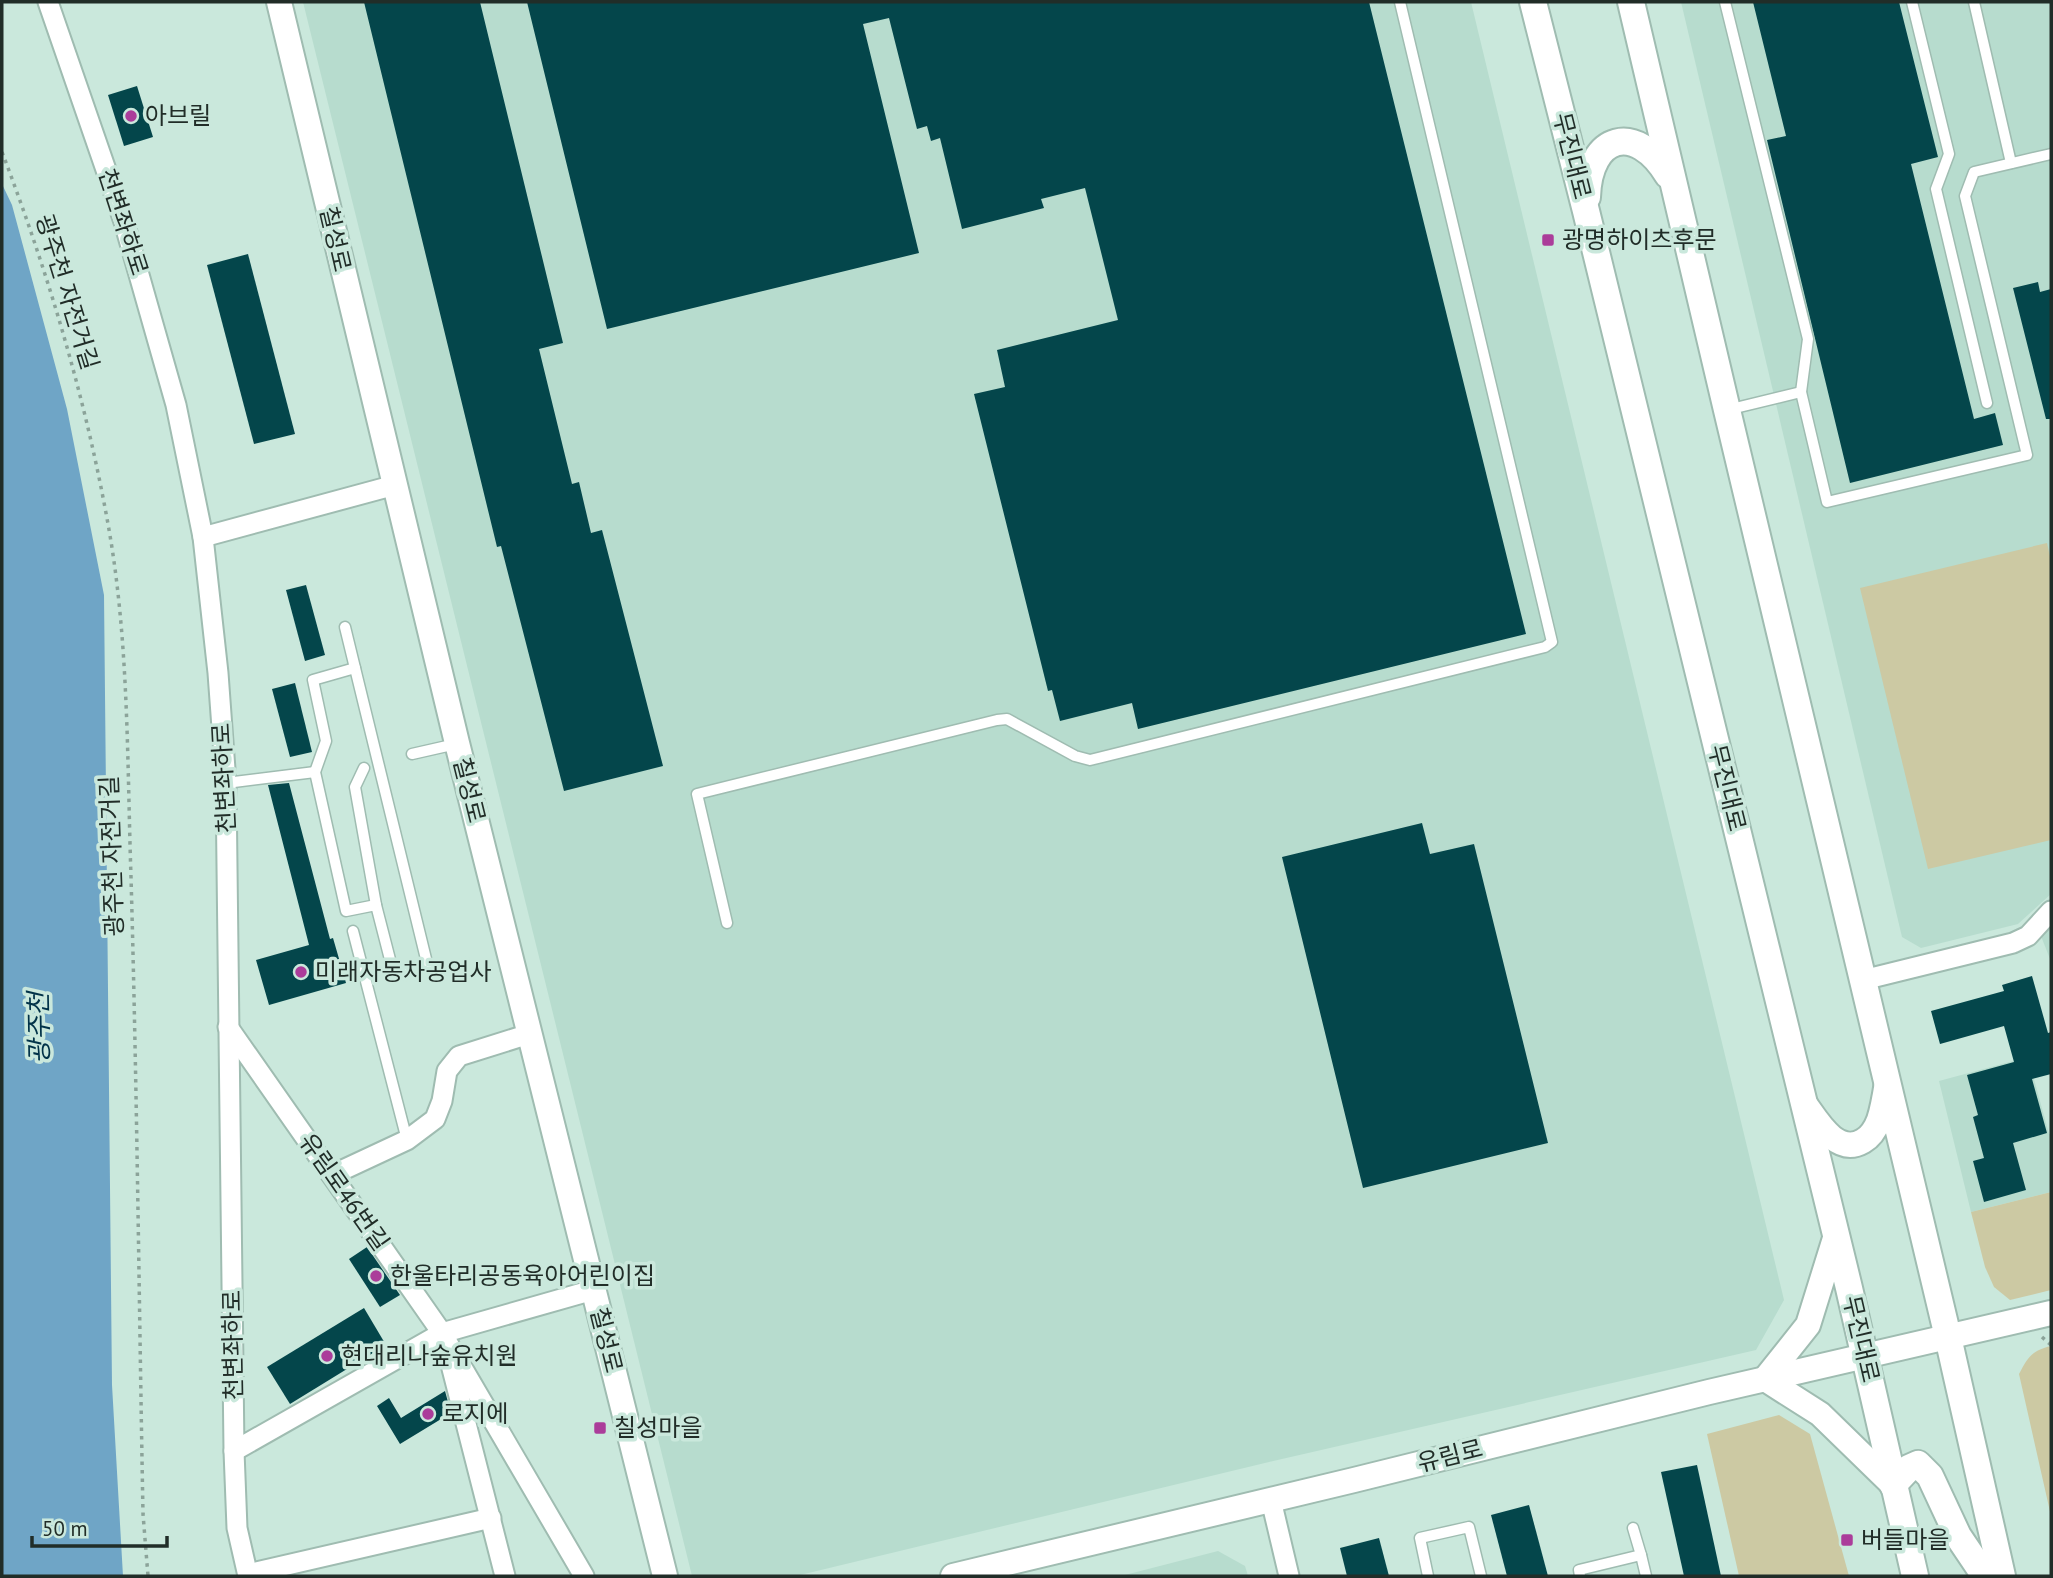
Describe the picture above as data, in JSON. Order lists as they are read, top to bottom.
{
  "streets": {
    "main road": ["무진대로"],
    "street": [
      "천변좌하로",
      "칠성로",
      "유림로46번길",
      "유림로"
    ],
    "path": ["광주천 자전거길"]
  },
  "crossings": [
    ["무진대로", "유림로"],
    ["천변좌하로", "유림로46번길"]
  ],
  "water": ["광주천"],
  "places": {
    "other": [
      "아브릴",
      "미래자동차공업사",
      "한울타리공동육아어린이집",
      "현대리나숲유치원",
      "로지에"
    ],
    "transit": ["광명하이츠후문", "칠성마을", "버들마을"]
  },
  "scale_bar": "50 m"
}
